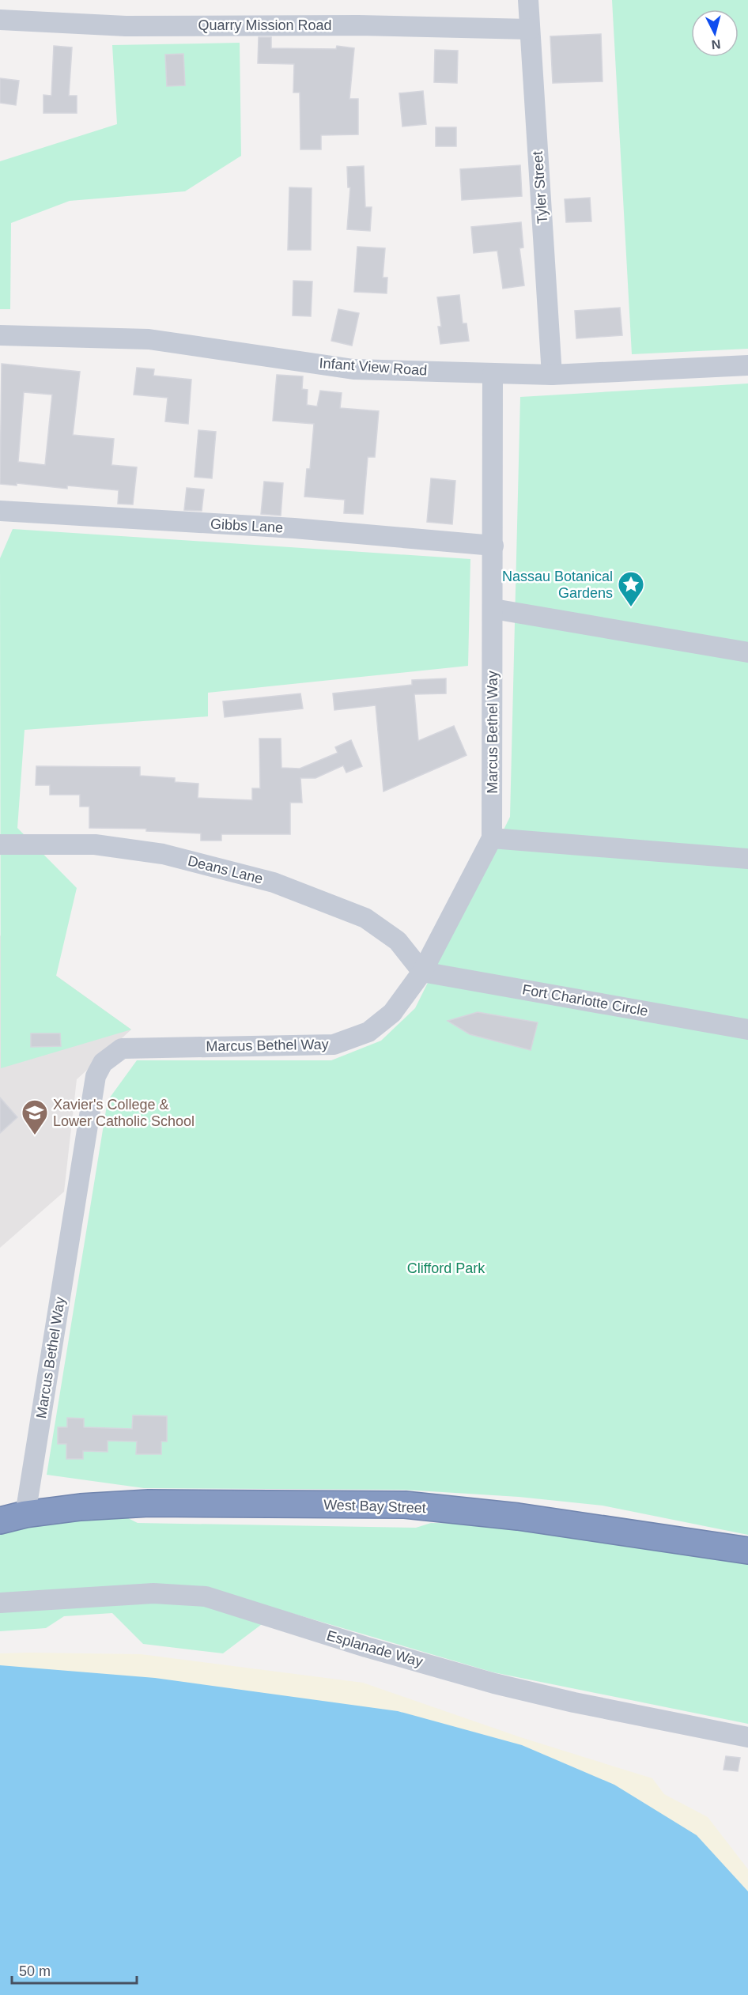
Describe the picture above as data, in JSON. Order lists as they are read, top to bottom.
{
  "streets": {
    "highway": ["West Bay Street"],
    "street": [
      "Quarry Mission Road",
      "Tyler Street",
      "Infant View Road",
      "Gibbs Lane",
      "Marcus Bethel Way",
      "Deans Lane",
      "Fort Charlotte Circle",
      "Esplanade Way"
    ]
  },
  "crossings": [
    ["Quarry Mission Road", "Tyler Street"],
    ["Tyler Street", "Infant View Road"],
    ["Infant View Road", "Marcus Bethel Way"],
    ["Gibbs Lane", "Marcus Bethel Way"],
    ["Marcus Bethel Way", "Deans Lane"],
    ["Marcus Bethel Way", "Fort Charlotte Circle"],
    ["Marcus Bethel Way", "West Bay Street"],
    ["Deans Lane", "Fort Charlotte Circle"]
  ],
  "parks": ["Clifford Park"],
  "places": {
    "place": ["Nassau Botanical Gardens"],
    "school or university": ["Xavier's College & Lower Catholic School"]
  },
  "scale_bar": "50 m",
  "north": "bottom"
}
